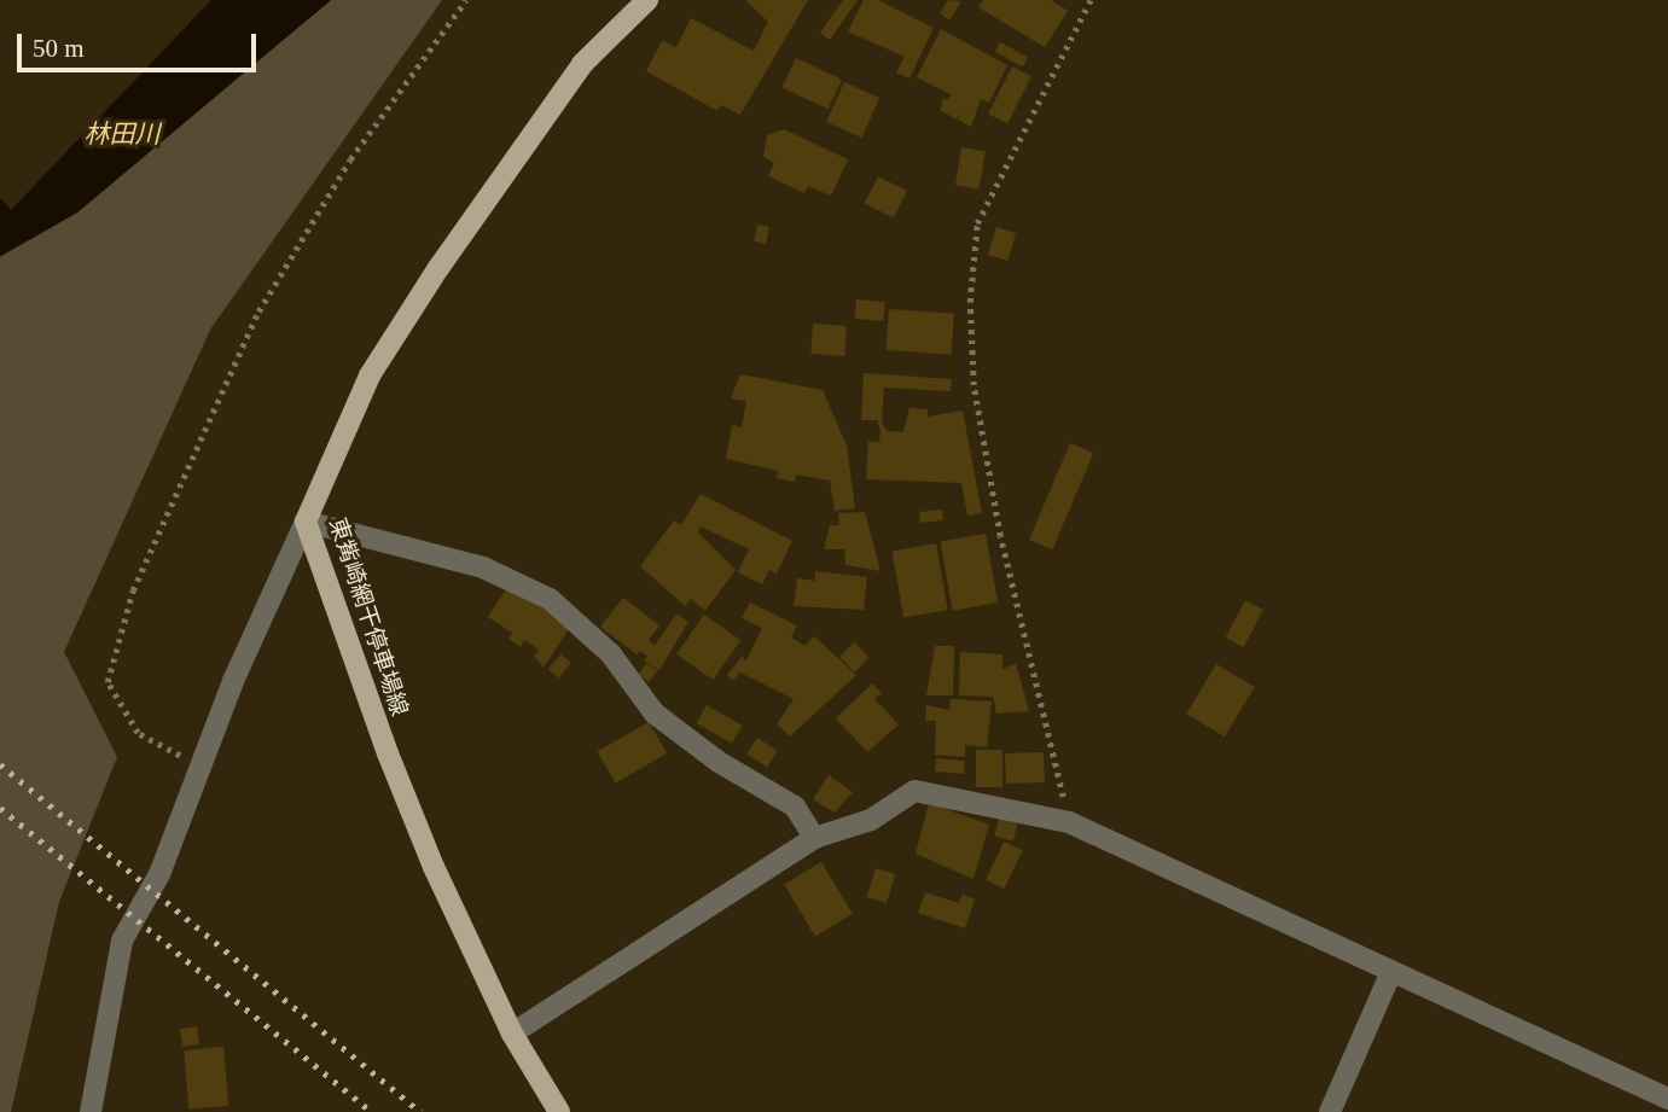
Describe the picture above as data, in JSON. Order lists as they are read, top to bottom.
{
  "streets": {
    "main road": ["東觜崎網干停車場線"]
  },
  "water": ["林田川"],
  "scale_bar": "50 m"
}
